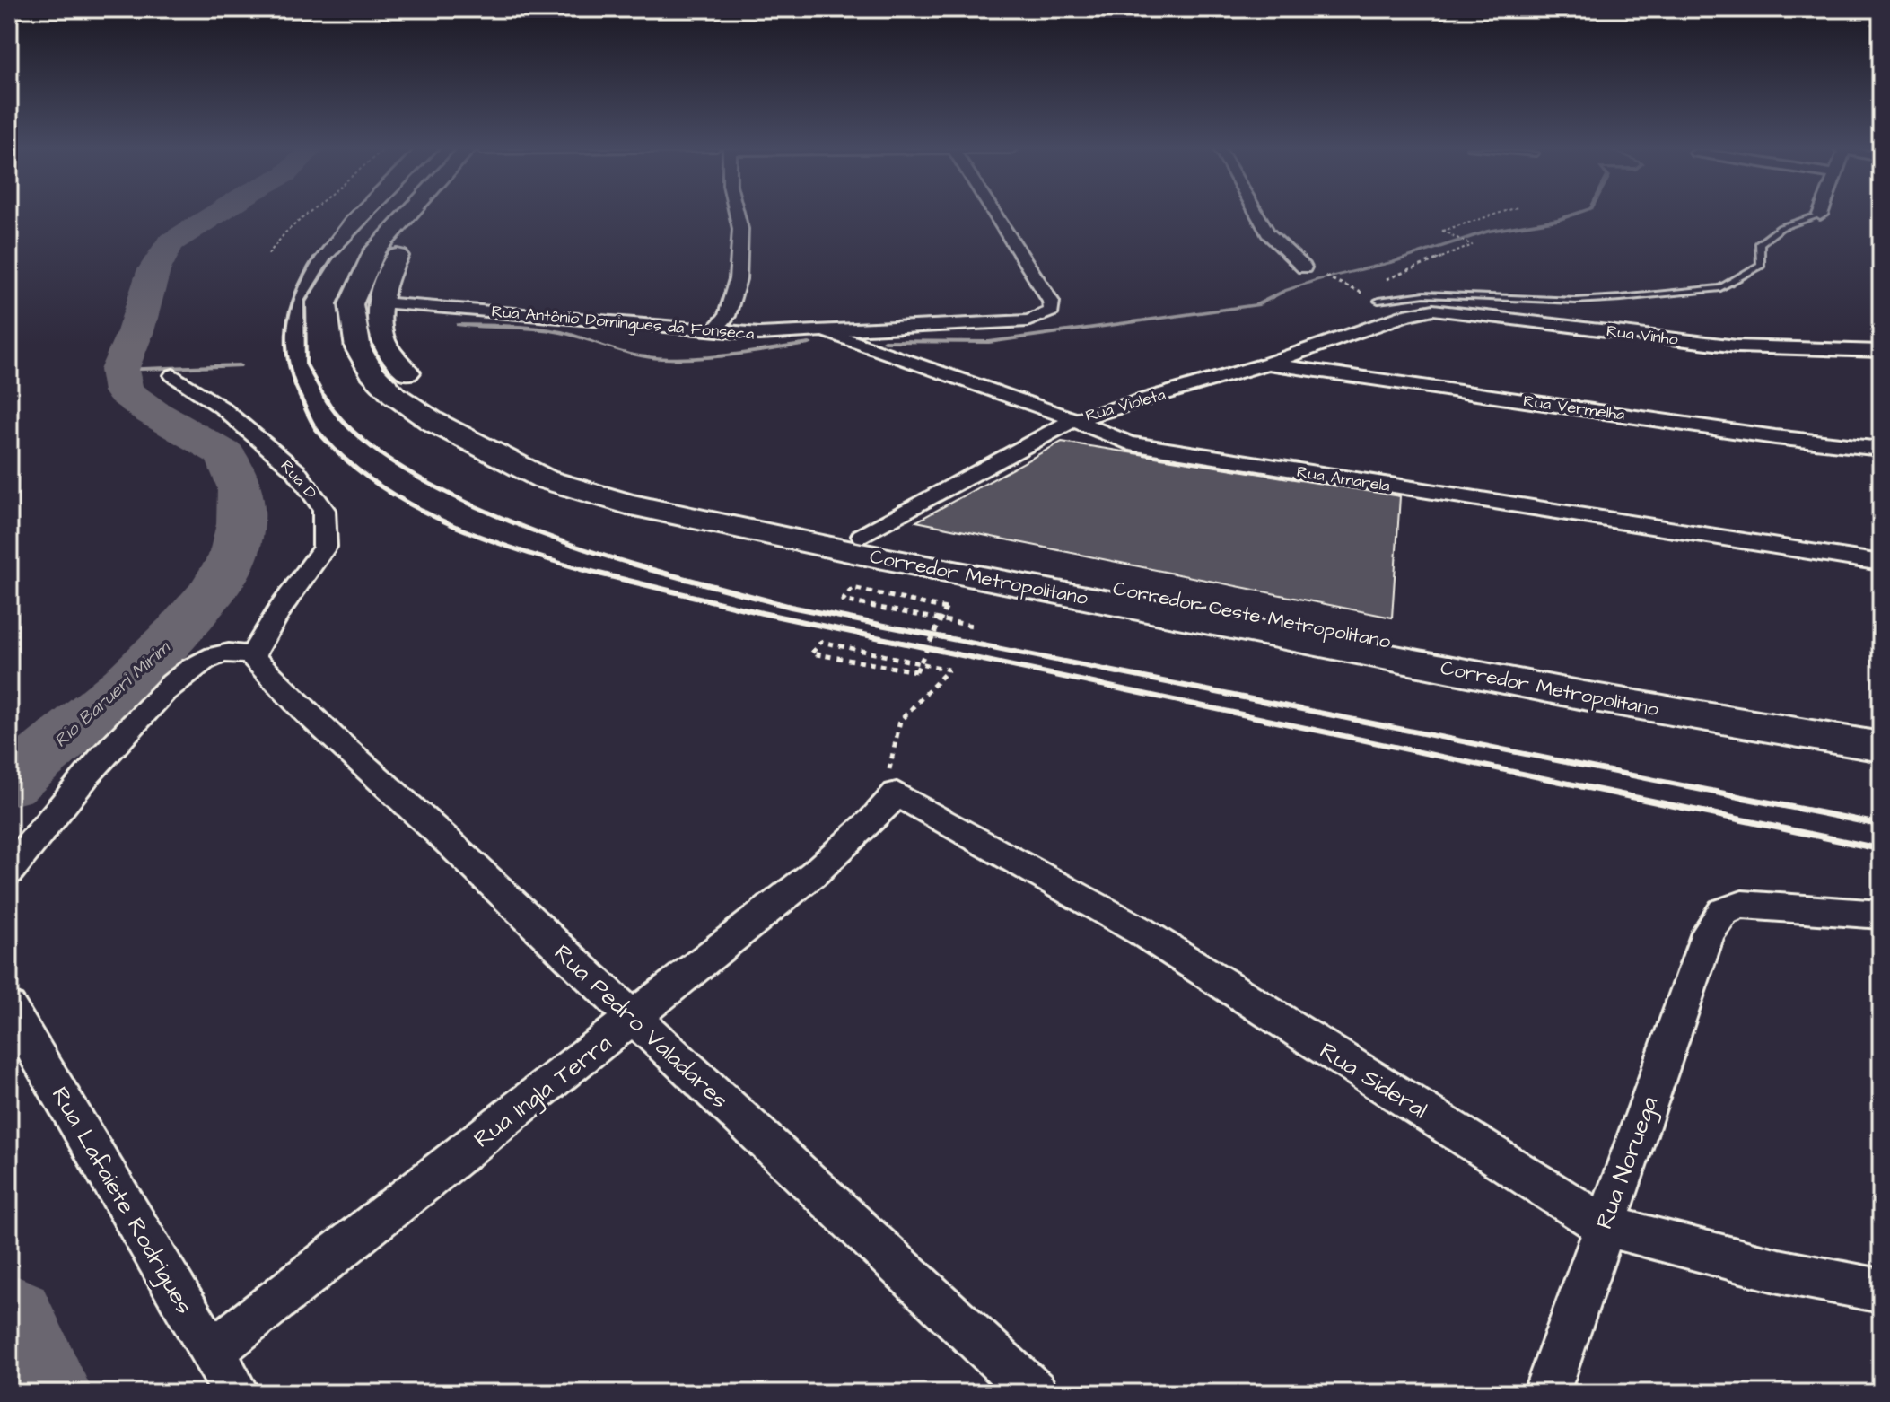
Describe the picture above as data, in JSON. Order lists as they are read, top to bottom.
{
  "streets": {
    "main road": ["Corredor Metropolitano", "Corredor Oeste Metropolitano"],
    "street": [
      "Rua Antônio Domingues da Fonseca",
      "Rua Vinho",
      "Rua Violeta",
      "Rua Vermelha",
      "Rua Amarela",
      "Rua D",
      "Rua Pedro Valadares",
      "Rua Sideral",
      "Rua Ingla Terra",
      "Rua Noruega",
      "Rua Lafaiete Rodrigues"
    ]
  },
  "crossings": [
    ["Rua Antônio Domingues da Fonseca", "Rua Amarela"],
    ["Rua Antônio Domingues da Fonseca", "Corredor Oeste Metropolitano"],
    ["Rua Vinho", "Rua Violeta"],
    ["Rua Violeta", "Rua Vermelha"],
    ["Rua Violeta", "Rua Amarela"],
    ["Rua Violeta", "Corredor Oeste Metropolitano"],
    ["Rua D", "Rua Pedro Valadares"],
    ["Rua Pedro Valadares", "Rua Ingla Terra"],
    ["Rua Sideral", "Rua Ingla Terra"],
    ["Rua Sideral", "Rua Noruega"],
    ["Rua Ingla Terra", "Rua Lafaiete Rodrigues"]
  ],
  "water": ["Rio Barueri Mirim"]
}
